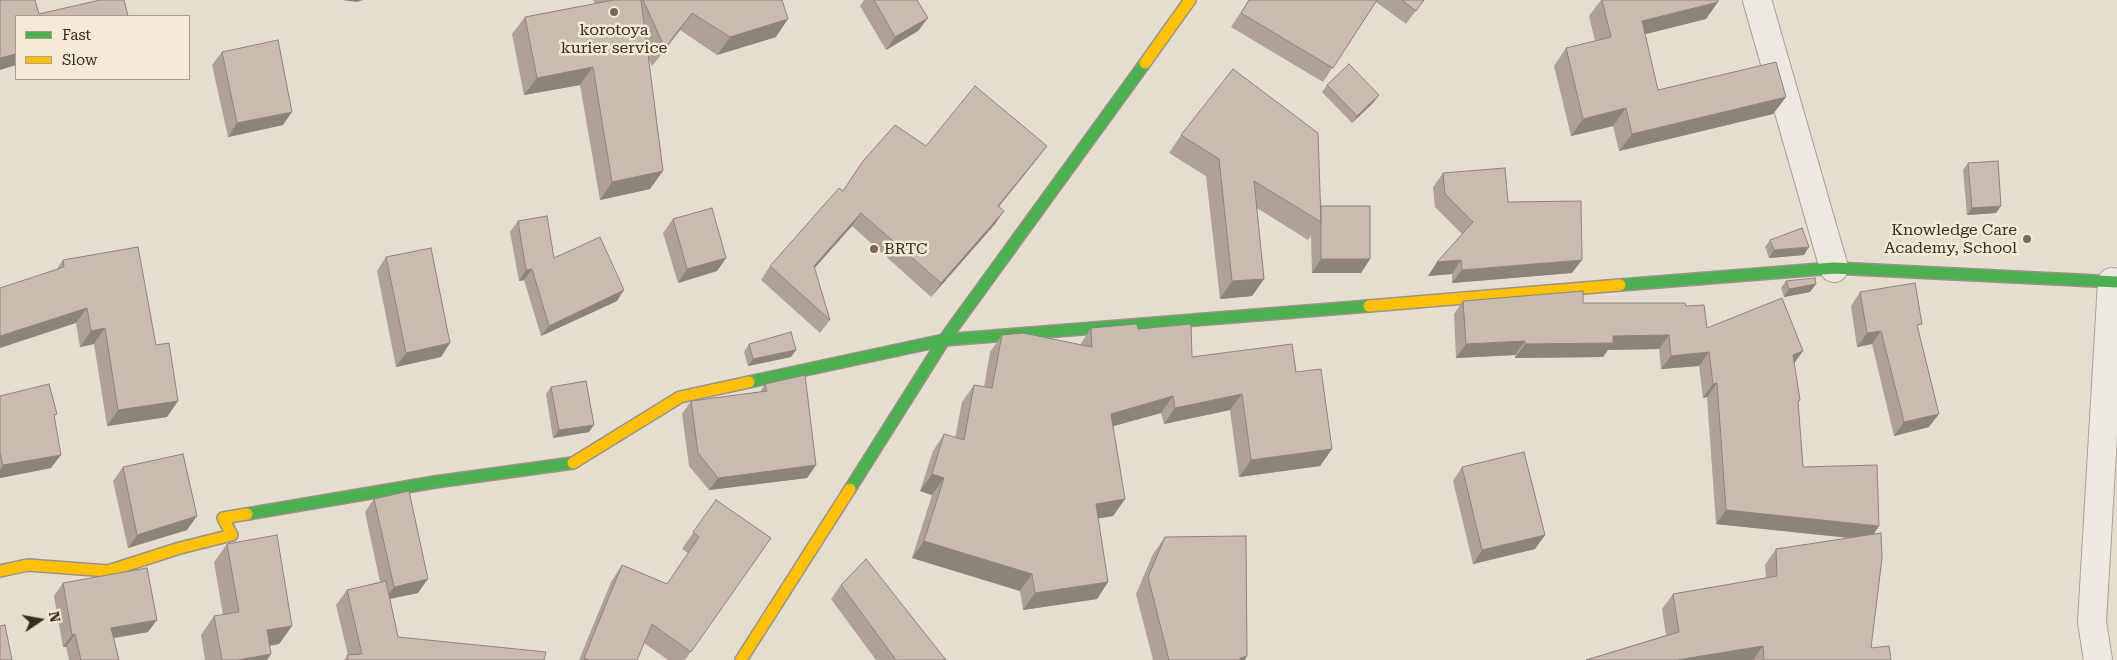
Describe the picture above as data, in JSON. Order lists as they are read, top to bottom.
{
  "places": ["korotoya kurier service", "Knowledge Care Academy, School", "BRTC"],
  "legend": ["Fast", "Slow"],
  "north": "right"
}
